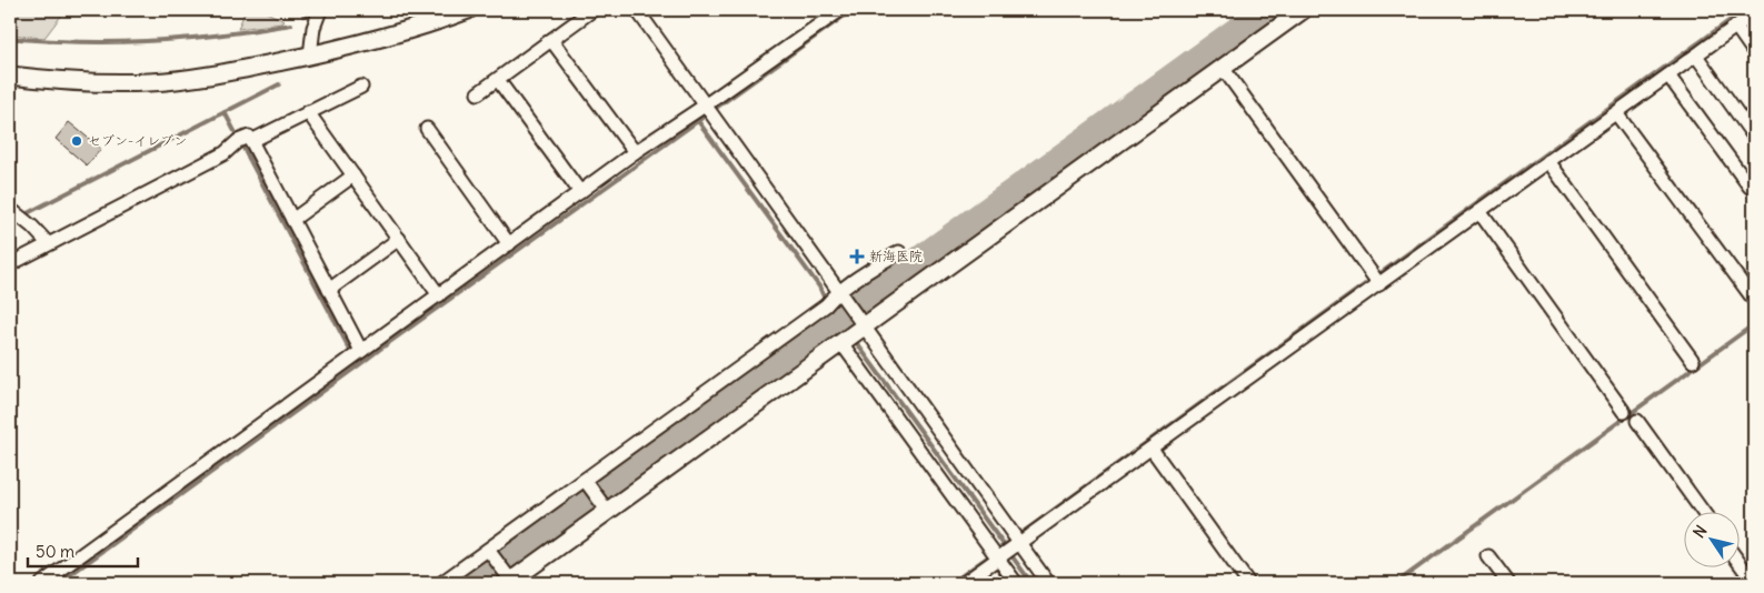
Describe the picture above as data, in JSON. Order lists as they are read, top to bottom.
{
  "places": {
    "other": ["セブン-イレブン"],
    "health": ["新海医院"]
  },
  "scale_bar": "50 m",
  "north": "top left"
}
